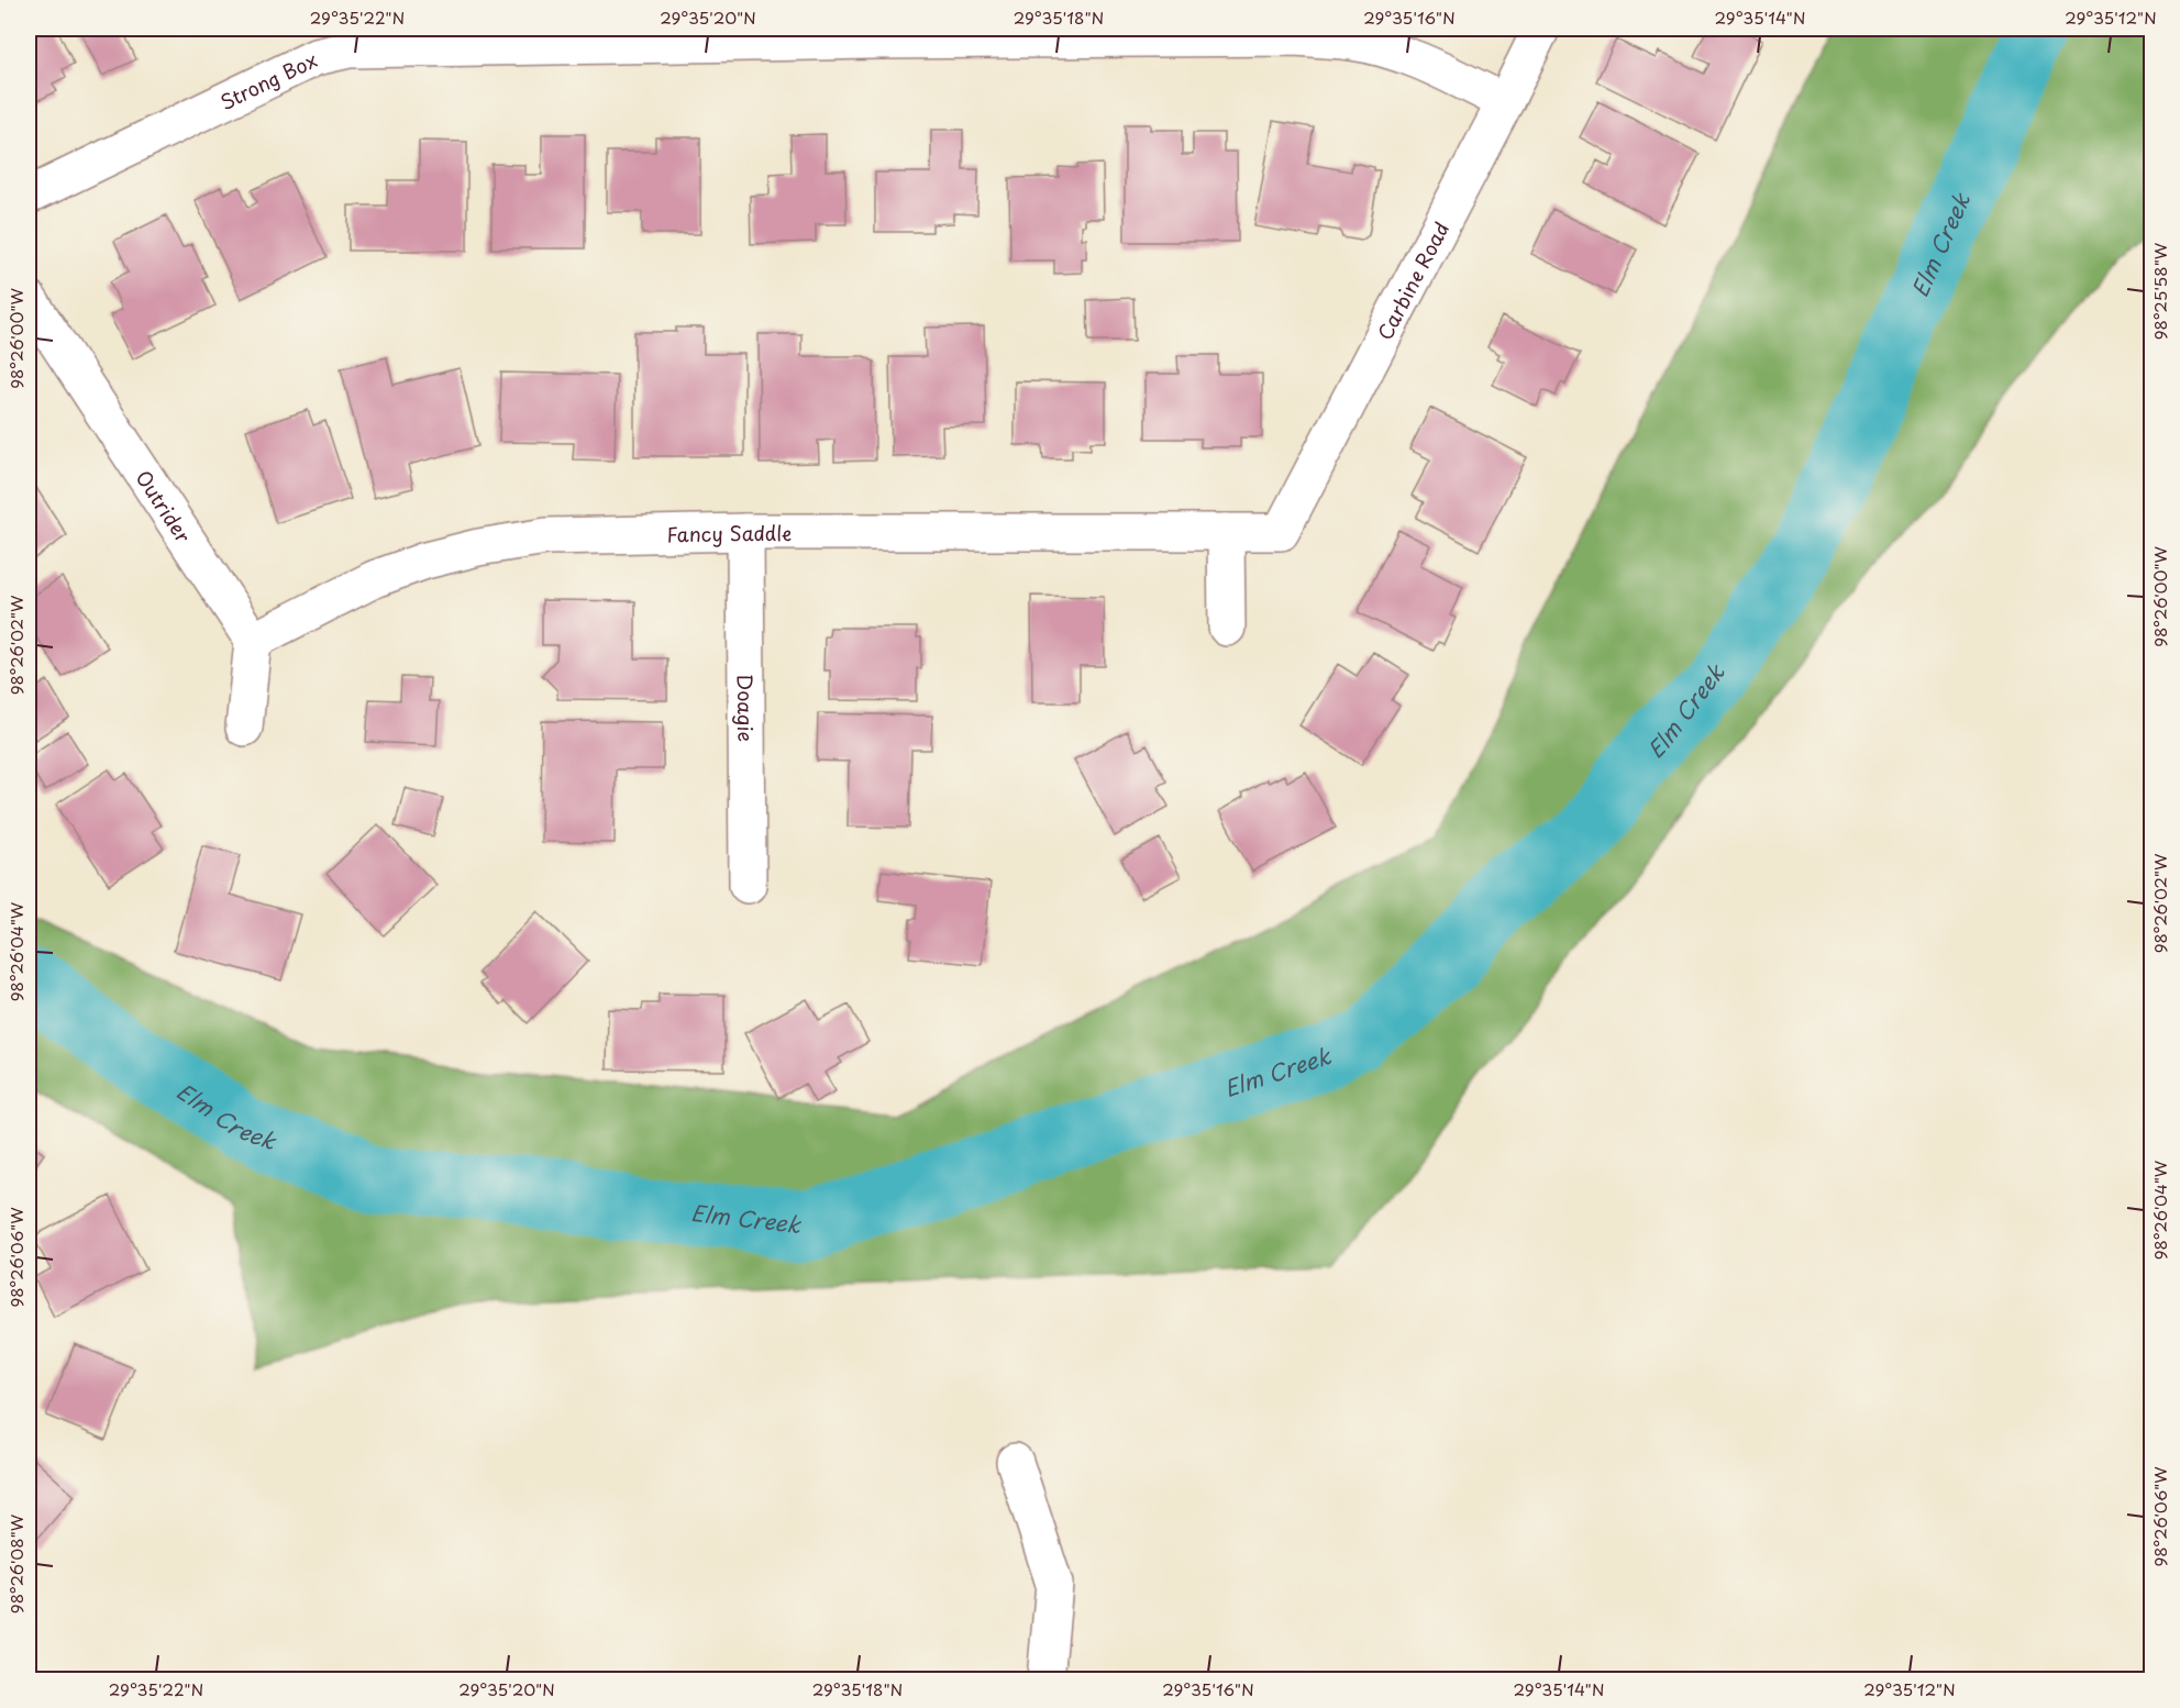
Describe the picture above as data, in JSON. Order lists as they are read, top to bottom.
{
  "streets": {
    "street": [
      "Strong Box",
      "Carbine Road",
      "Outrider",
      "Fancy Saddle",
      "Doagie"
    ]
  },
  "crossings": [
    ["Strong Box", "Carbine Road"],
    ["Carbine Road", "Fancy Saddle"],
    ["Outrider", "Fancy Saddle"],
    ["Fancy Saddle", "Doagie"]
  ],
  "water": ["Elm Creek"],
  "coordinates": [
    "29°35'22\"N",
    "29°35'20\"N",
    "29°35'18\"N",
    "29°35'16\"N",
    "29°35'14\"N",
    "29°35'12\"N",
    "98°25'58\"W",
    "98°26'00\"W",
    "98°26'02\"W",
    "98°26'04\"W",
    "98°26'06\"W",
    "98°26'08\"W"
  ]
}
